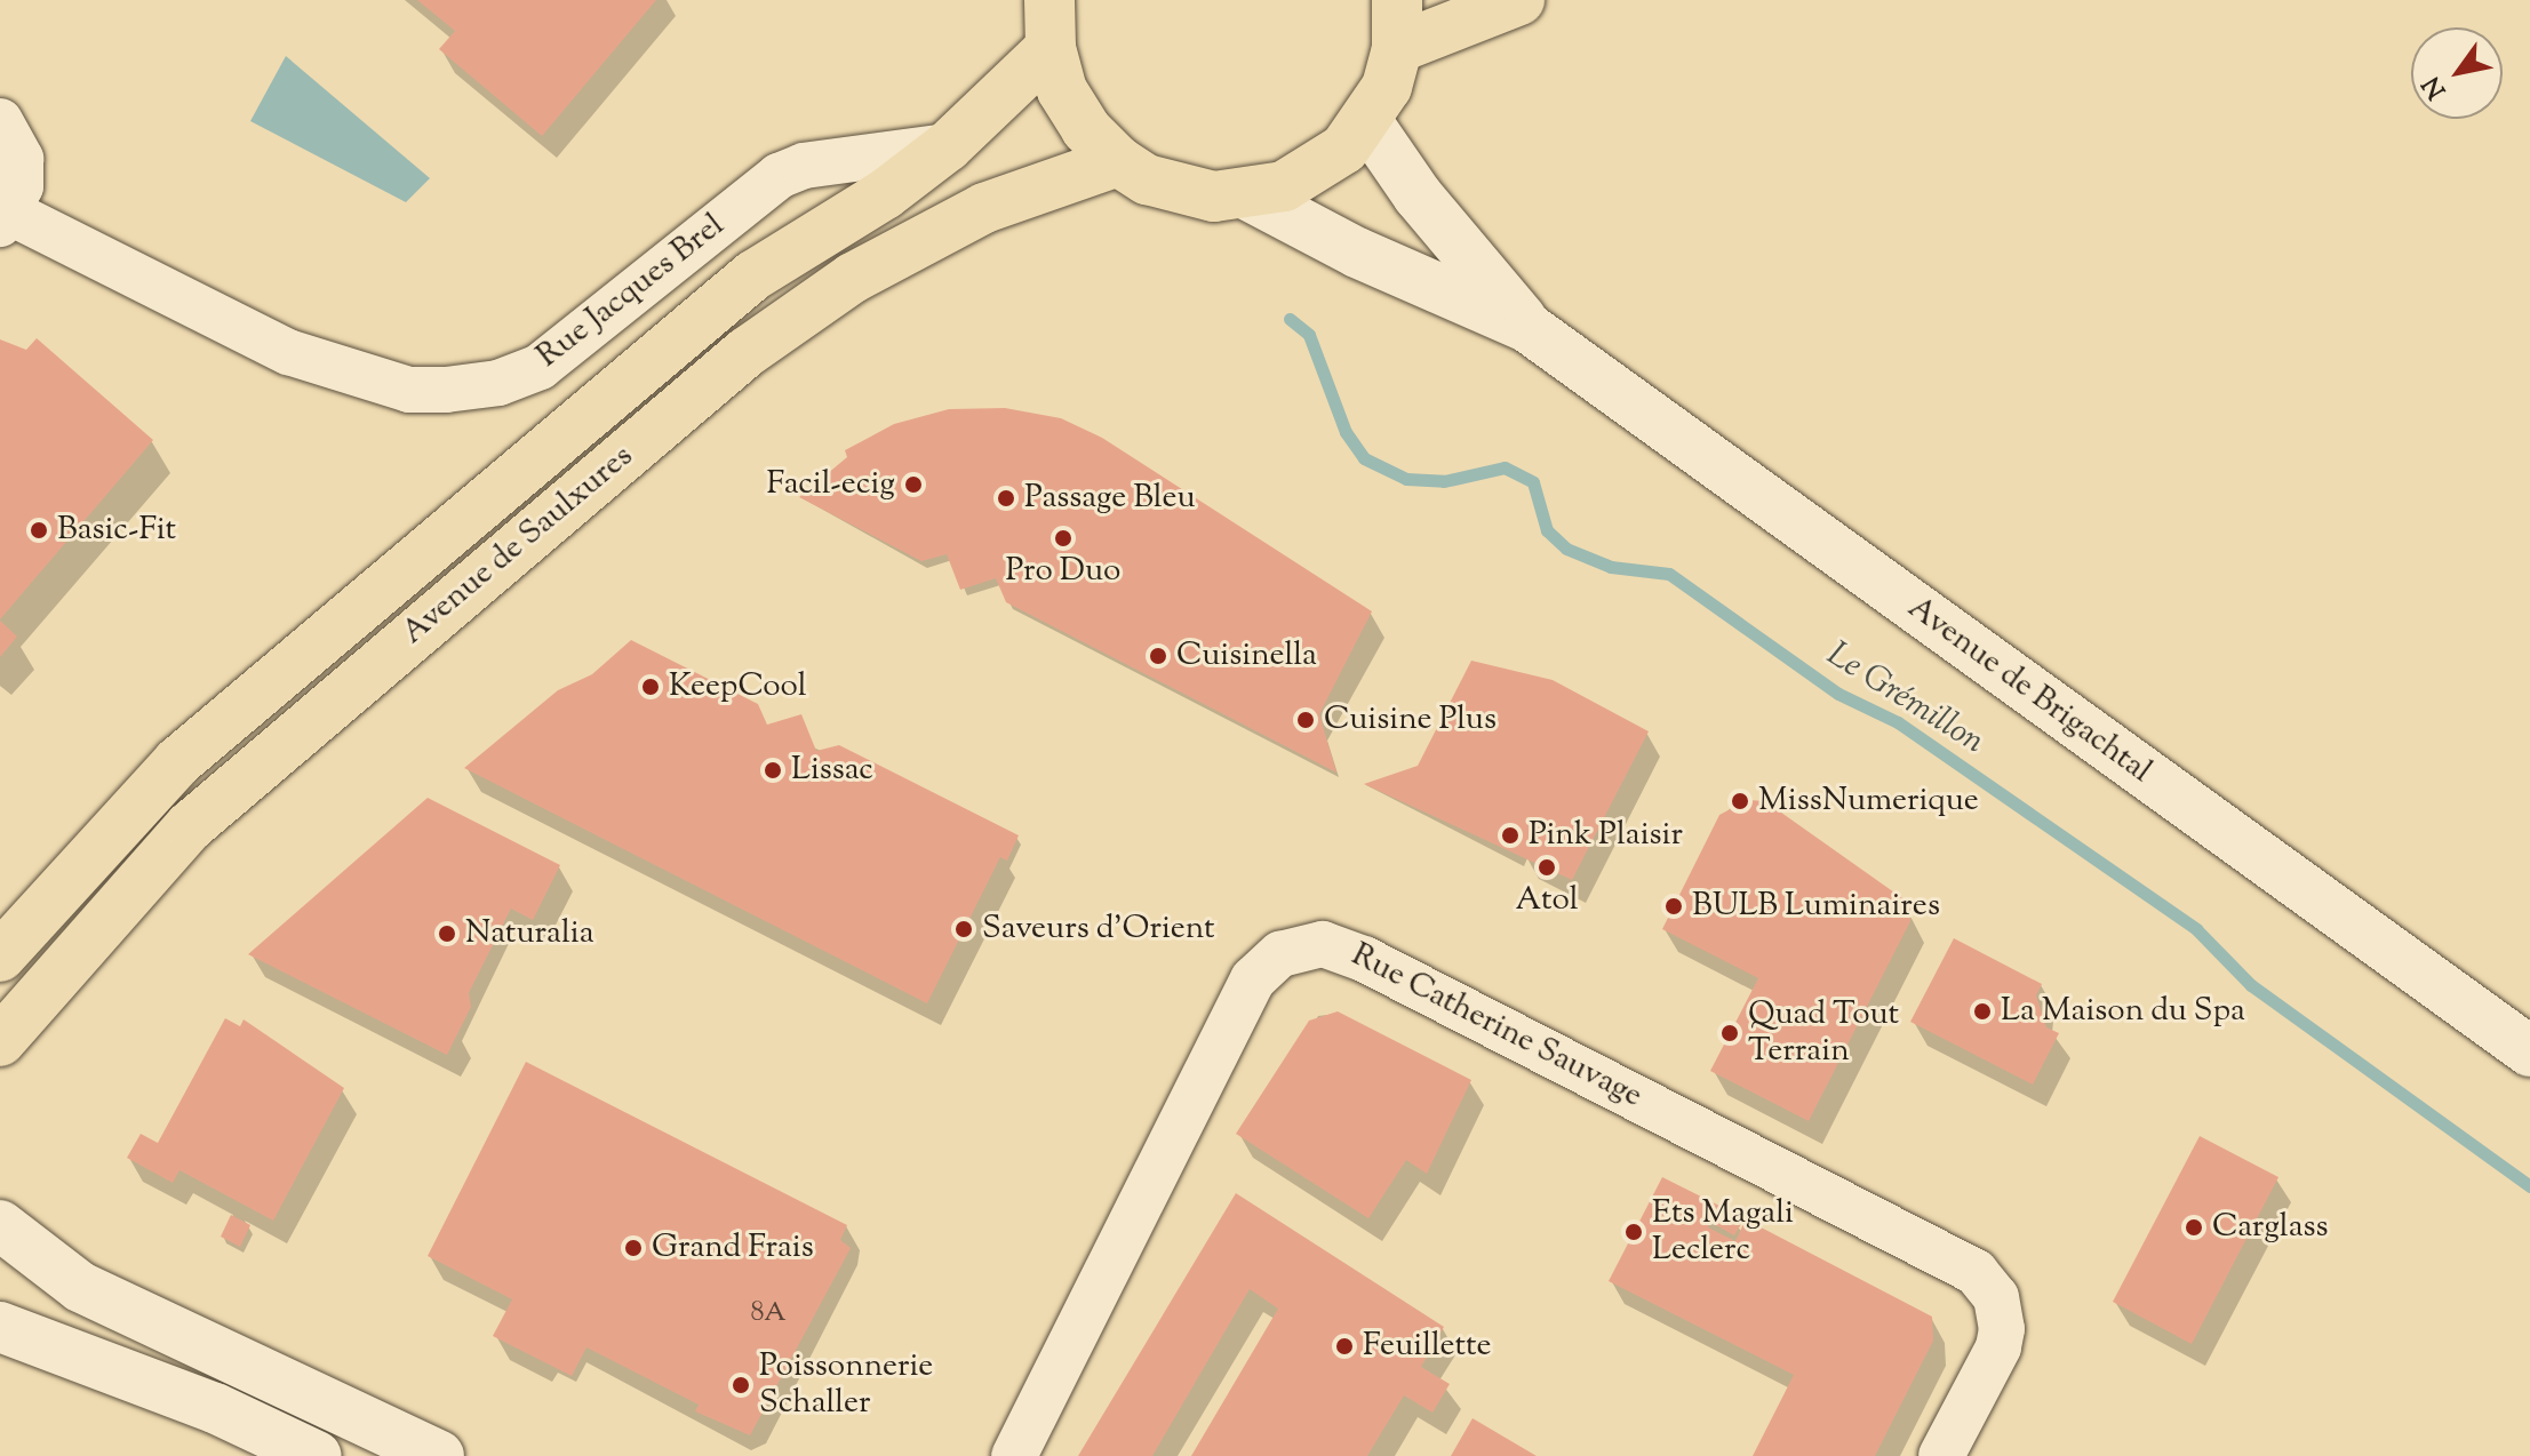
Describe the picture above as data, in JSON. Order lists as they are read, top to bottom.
{
  "streets": {
    "main road": ["Avenue de Saulxures", "Avenue de Brigachtal"],
    "street": ["Rue Jacques Brel", "Rue Catherine Sauvage"]
  },
  "crossings": [
    ["Rue Jacques Brel", "Avenue de Saulxures"]
  ],
  "water": ["Le Grémillon"],
  "places": [
    "Facil-ecig",
    "Passage Bleu",
    "Basic-Fit",
    "Pro Duo",
    "Cuisinella",
    "KeepCool",
    "Cuisine Plus",
    "Lissac",
    "MissNumerique",
    "Pink Plaisir",
    "Atol",
    "BULB Luminaires",
    "Saveurs d'Orient",
    "Naturalia",
    "La Maison du Spa",
    "Quad Tout Terrain",
    "Carglass",
    "Ets Magali Leclerc",
    "Grand Frais",
    "Feuillette",
    "Poissonnerie Schaller"
  ],
  "house_numbers": ["8A"],
  "north": "bottom left"
}
